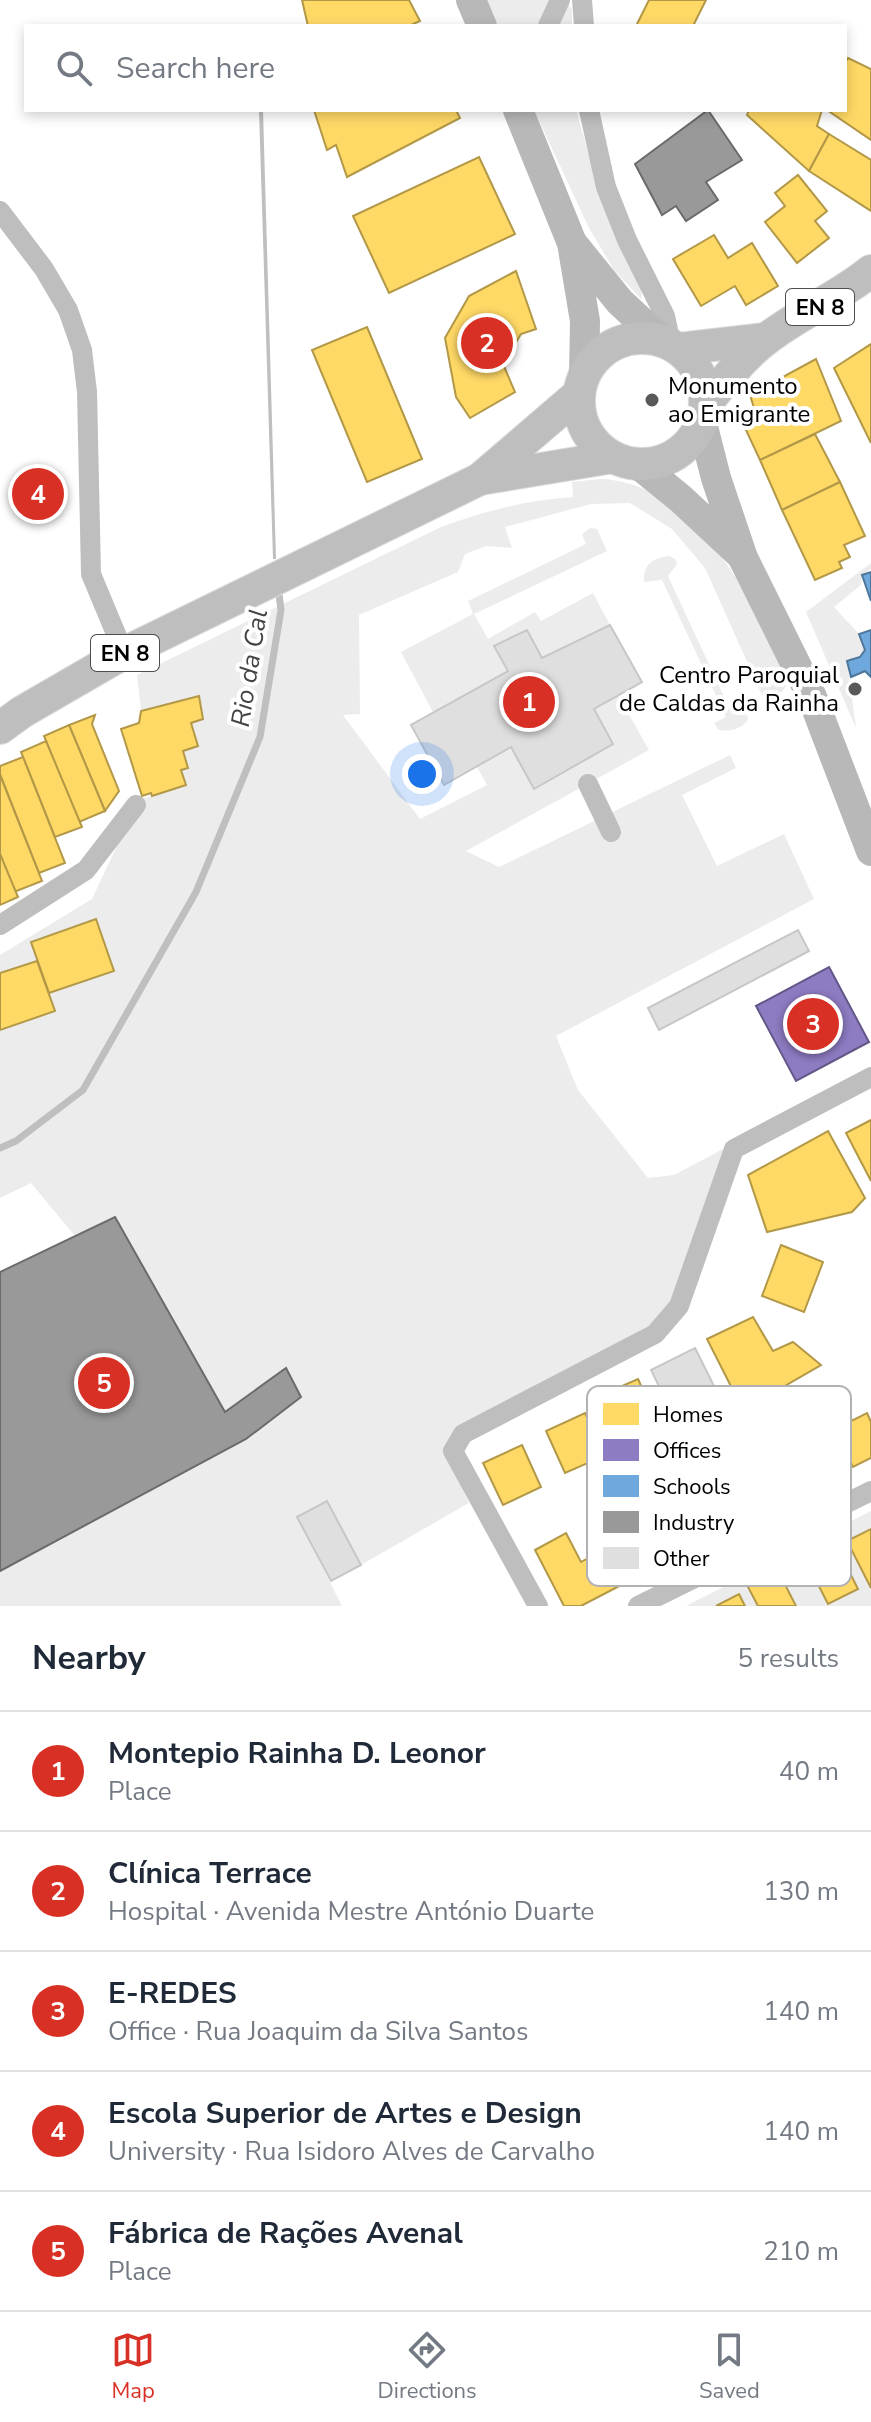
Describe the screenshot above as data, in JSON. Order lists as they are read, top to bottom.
{
  "streets": {
    "main road": ["EN 8"]
  },
  "water": ["Rio da Cal"],
  "places": ["Monumento ao Emigrante", "Centro Paroquial de Caldas da Rainha"],
  "legend": [
    "Homes",
    "Offices",
    "Schools",
    "Industry",
    "Other"
  ],
  "page": {
    "search": "Search here",
    "pins": [
      "2",
      "4",
      "1",
      "3",
      "5"
    ],
    "heading": ["Nearby", "5 results"],
    "list": [
      {
        "mark": "1",
        "name": "Montepio Rainha D. Leonor",
        "note": "Place",
        "value": "40 m"
      },
      {
        "mark": "2",
        "name": "Clínica Terrace",
        "note": "Hospital · Avenida Mestre António Duarte",
        "value": "130 m"
      },
      {
        "mark": "3",
        "name": "E-REDES",
        "note": "Office · Rua Joaquim da Silva Santos",
        "value": "140 m"
      },
      {
        "mark": "4",
        "name": "Escola Superior de Artes e Design",
        "note": "University · Rua Isidoro Alves de Carvalho",
        "value": "140 m"
      },
      {
        "mark": "5",
        "name": "Fábrica de Rações Avenal",
        "note": "Place",
        "value": "210 m"
      }
    ],
    "nav": ["Map", "Directions", "Saved"]
  }
}
